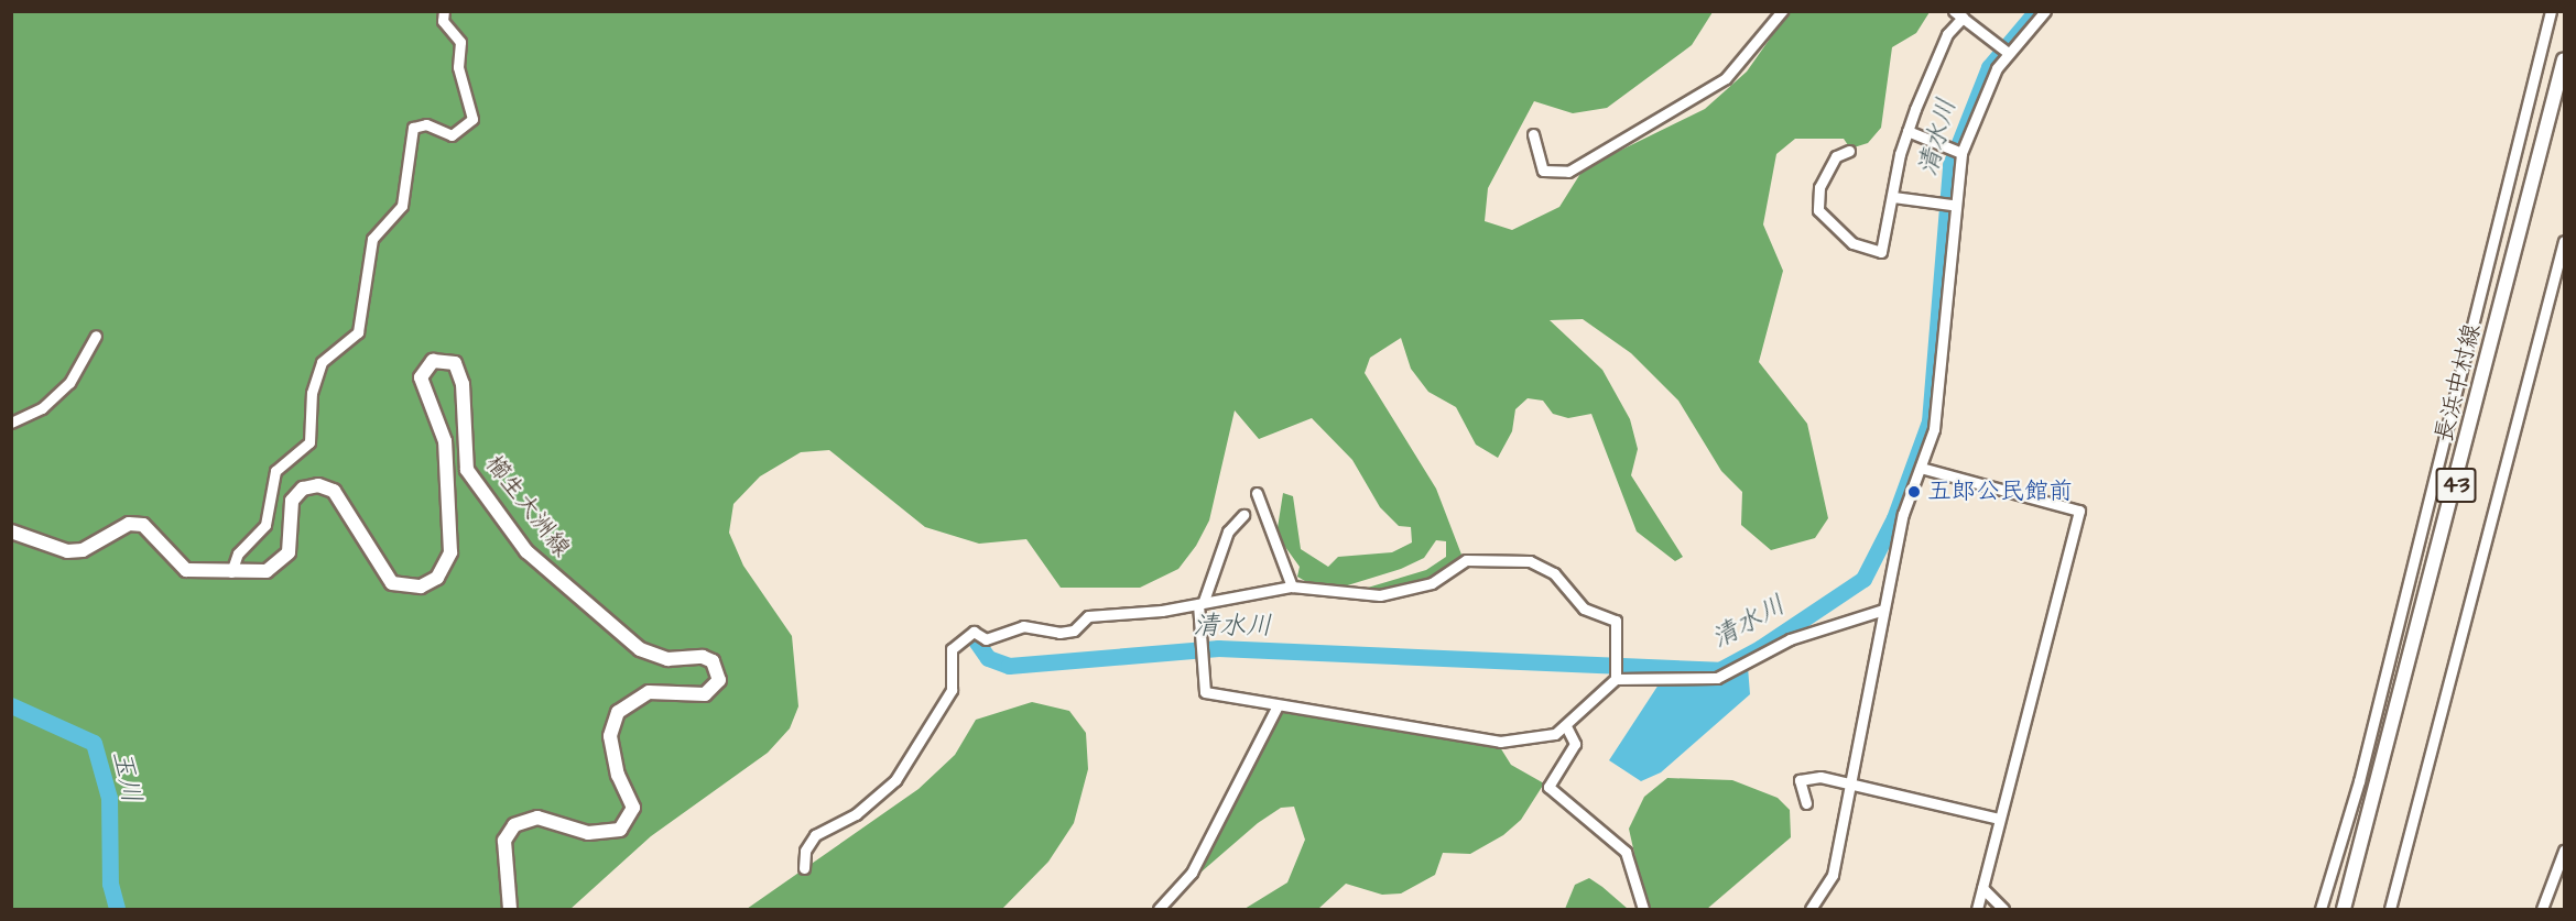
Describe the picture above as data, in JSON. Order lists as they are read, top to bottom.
{
  "streets": {
    "main road": ["長浜中村線", "43", "櫛生大洲線"]
  },
  "water": ["清水川", "玉川"],
  "places": ["五郎公民館前"]
}
